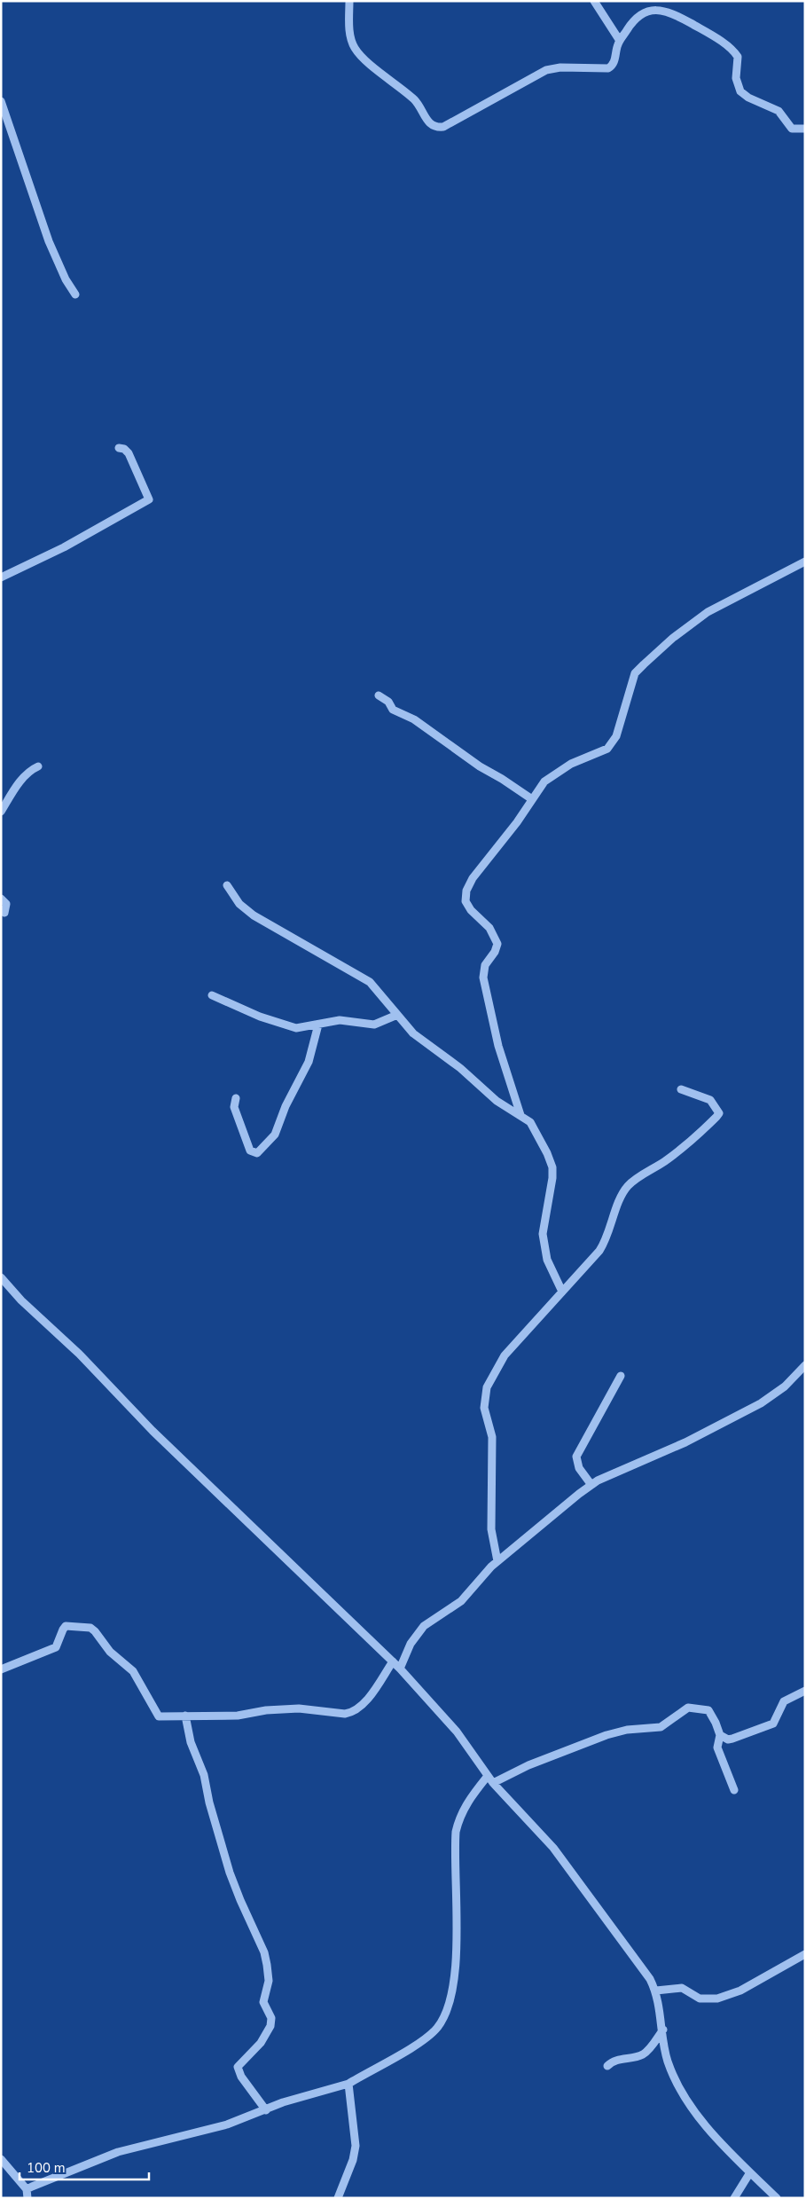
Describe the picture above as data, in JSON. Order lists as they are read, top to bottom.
{
  "scale_bar": "100 m"
}
